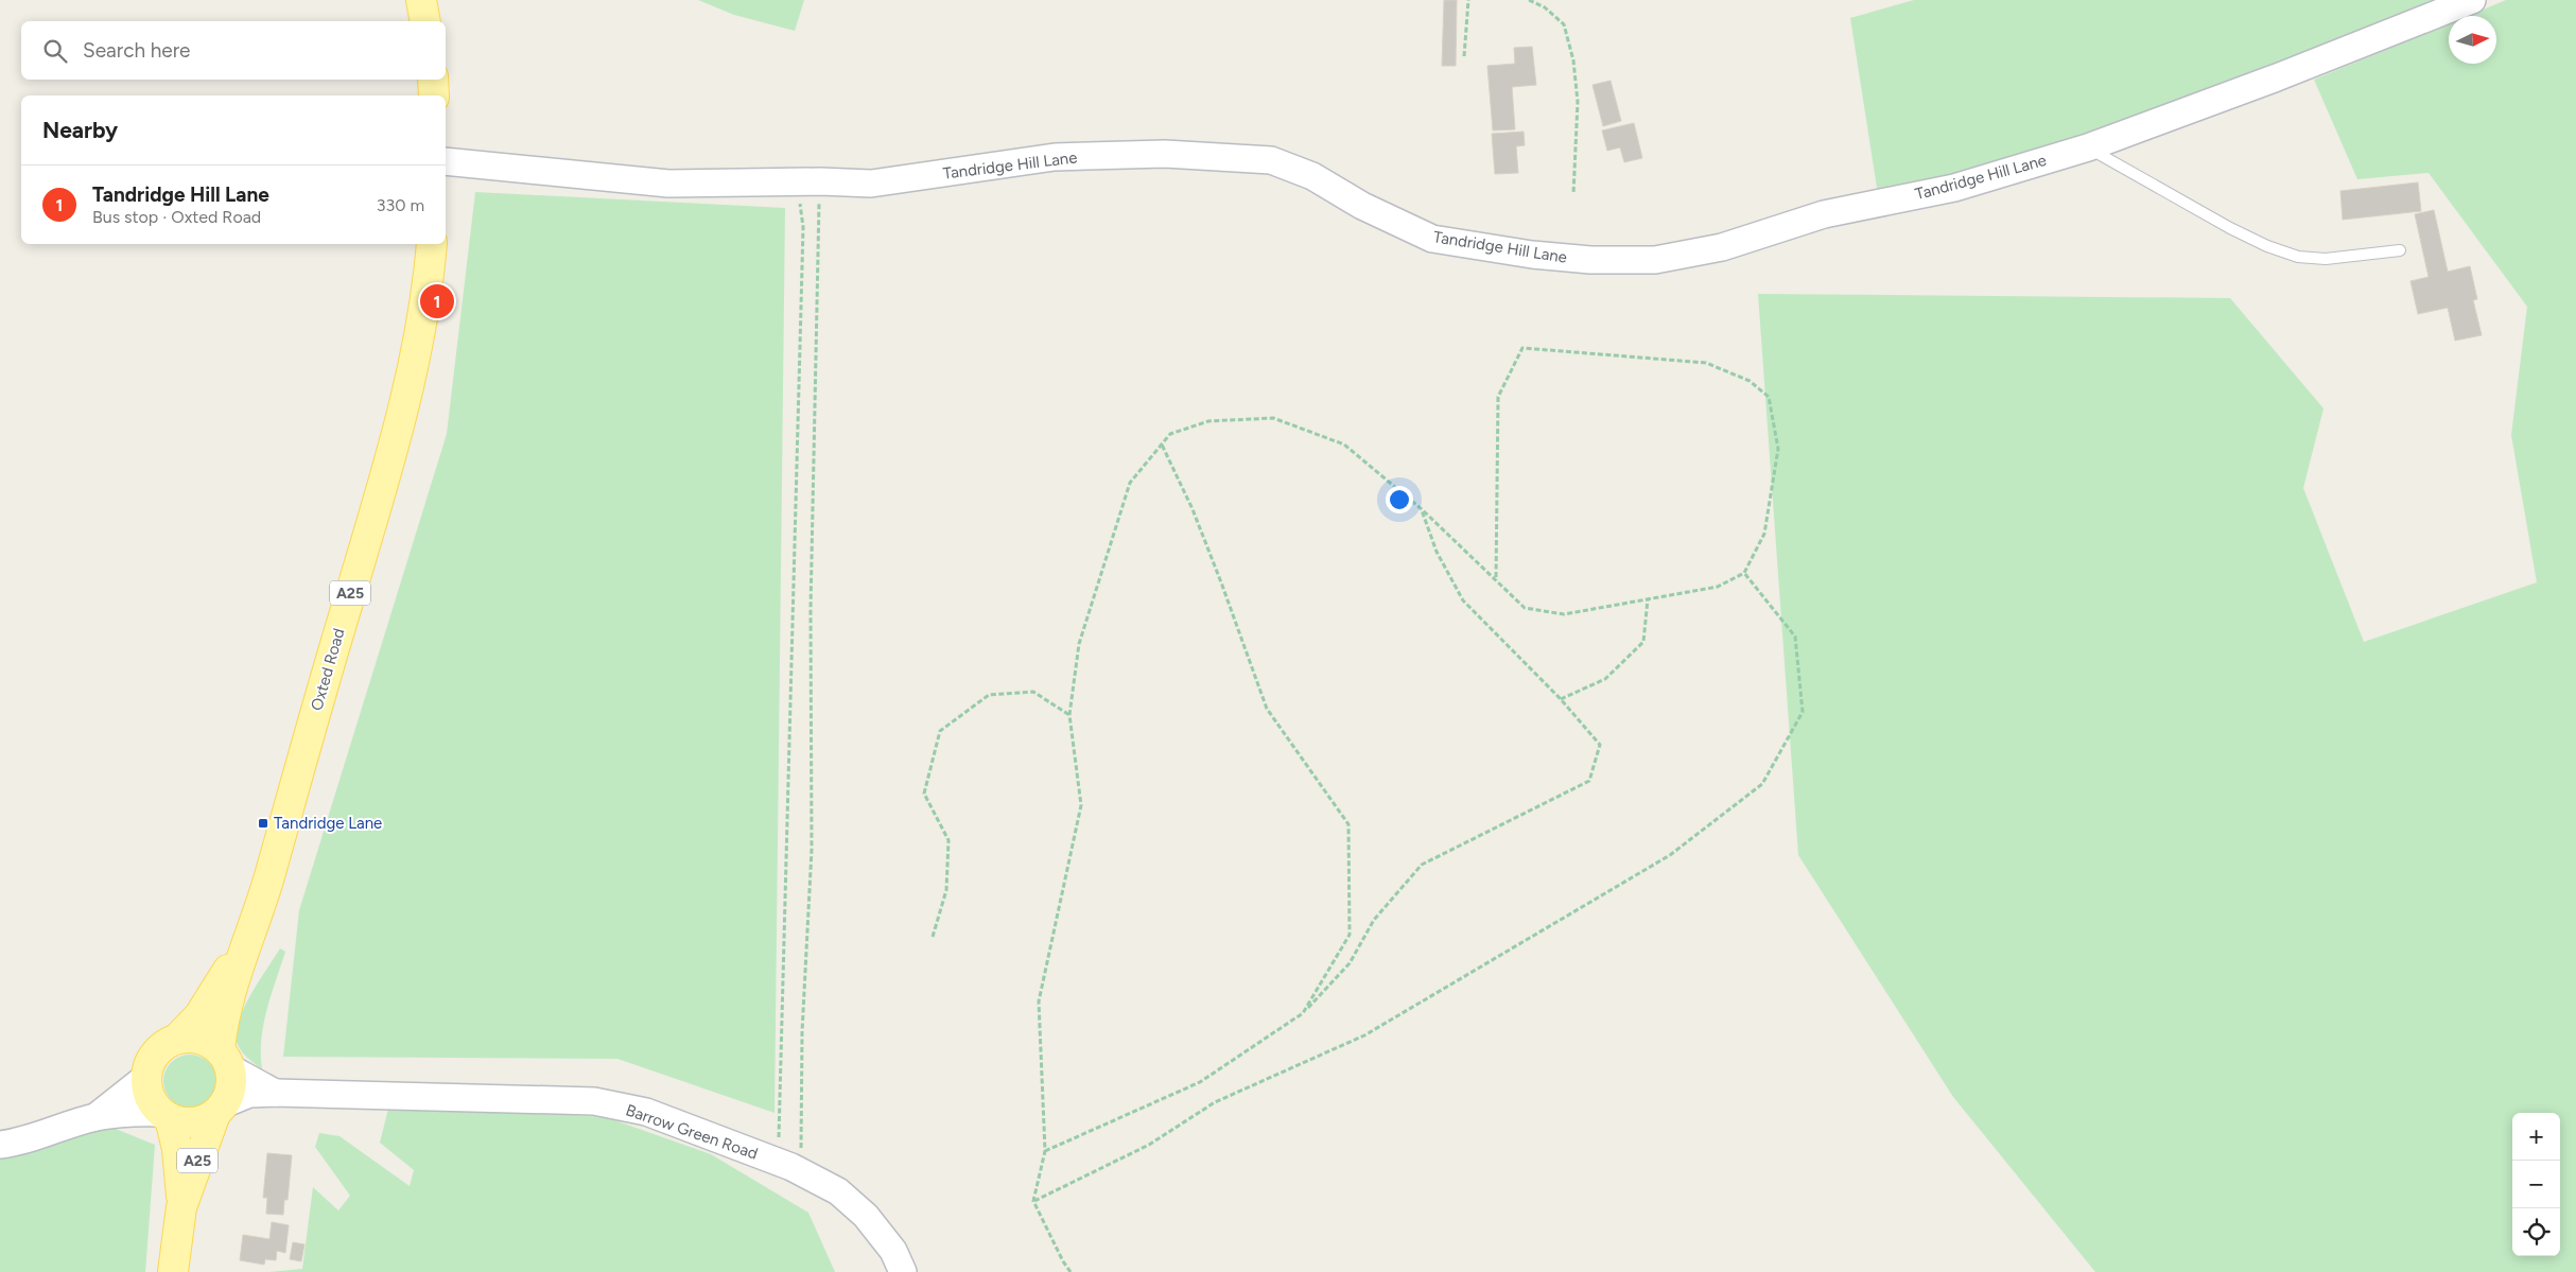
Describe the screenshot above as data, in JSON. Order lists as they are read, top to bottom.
{
  "streets": {
    "main road": ["A25", "Oxted Road"],
    "street": ["Tandridge Hill Lane", "Barrow Green Road"]
  },
  "crossings": [
    ["A25", "Oxted Road"],
    ["A25", "Barrow Green Road"],
    ["Oxted Road", "Barrow Green Road"]
  ],
  "places": {
    "transit": ["Tandridge Lane"]
  },
  "north": "right",
  "page": {
    "search": "Search here",
    "heading": "Nearby",
    "list": [
      {
        "mark": "1",
        "name": "Tandridge Hill Lane",
        "note": "Bus stop · Oxted Road",
        "value": "330 m"
      }
    ],
    "pins": "1",
    "map_buttons": ["+", "−"]
  }
}
